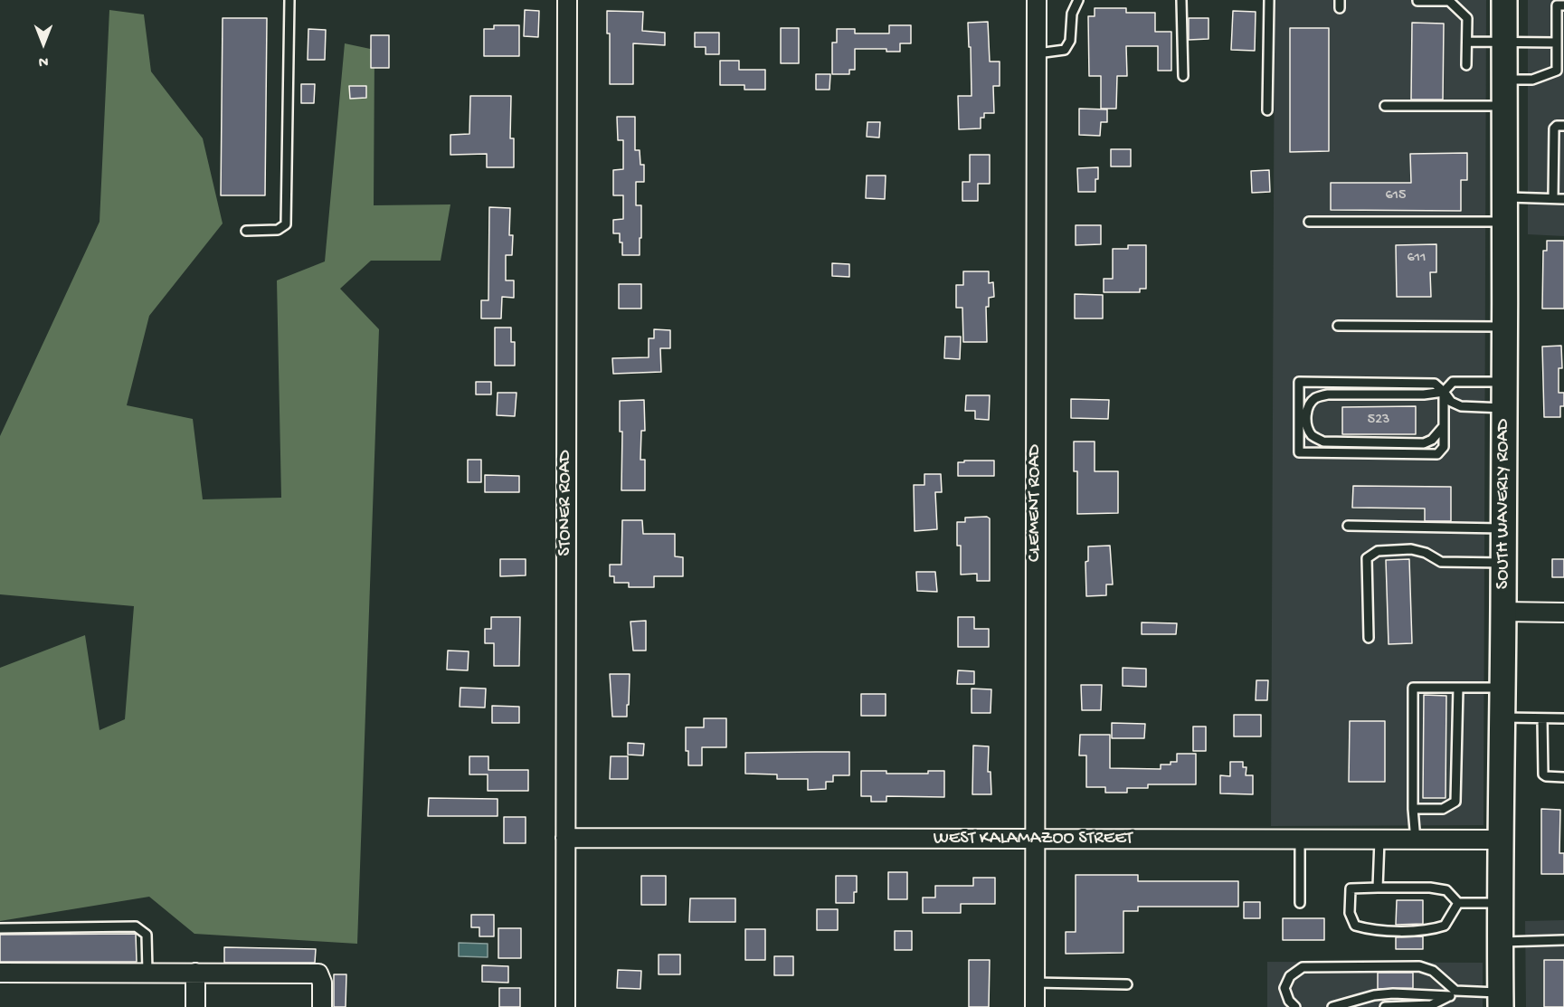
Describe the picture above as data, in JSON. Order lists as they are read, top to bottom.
{
  "streets": {
    "main road": ["SOUTH WAVERLY ROAD"],
    "street": ["STONER ROAD", "CLEMENT ROAD", "WEST KALAMAZOO STREET"]
  },
  "crossings": [
    ["STONER ROAD", "WEST KALAMAZOO STREET"],
    ["CLEMENT ROAD", "WEST KALAMAZOO STREET"],
    ["SOUTH WAVERLY ROAD", "WEST KALAMAZOO STREET"]
  ],
  "house_numbers": ["615", "611", "523"],
  "north": "bottom"
}
